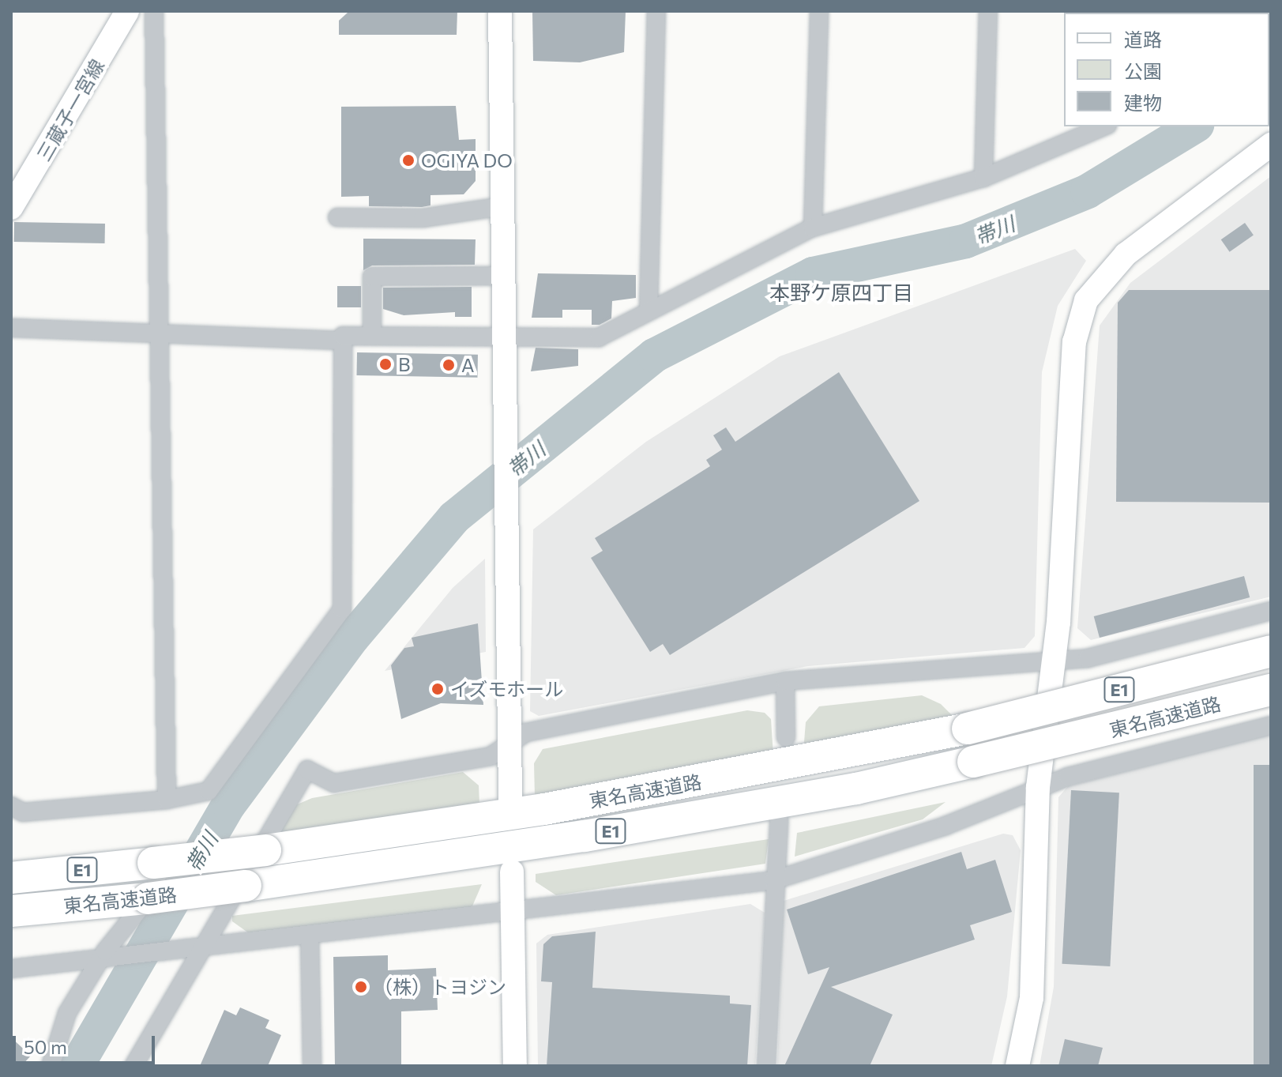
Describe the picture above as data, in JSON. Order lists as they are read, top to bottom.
{
  "streets": {
    "highway": ["E1", "東名高速道路"],
    "street": ["三蔵子一宮線"]
  },
  "districts": ["本野ケ原四丁目"],
  "water": ["帯川"],
  "places": [
    "OGIYA DO",
    "B",
    "A",
    "イズモホール",
    "（株）トヨジン"
  ],
  "legend": ["道路", "公園", "建物"],
  "scale_bar": "50 m"
}
